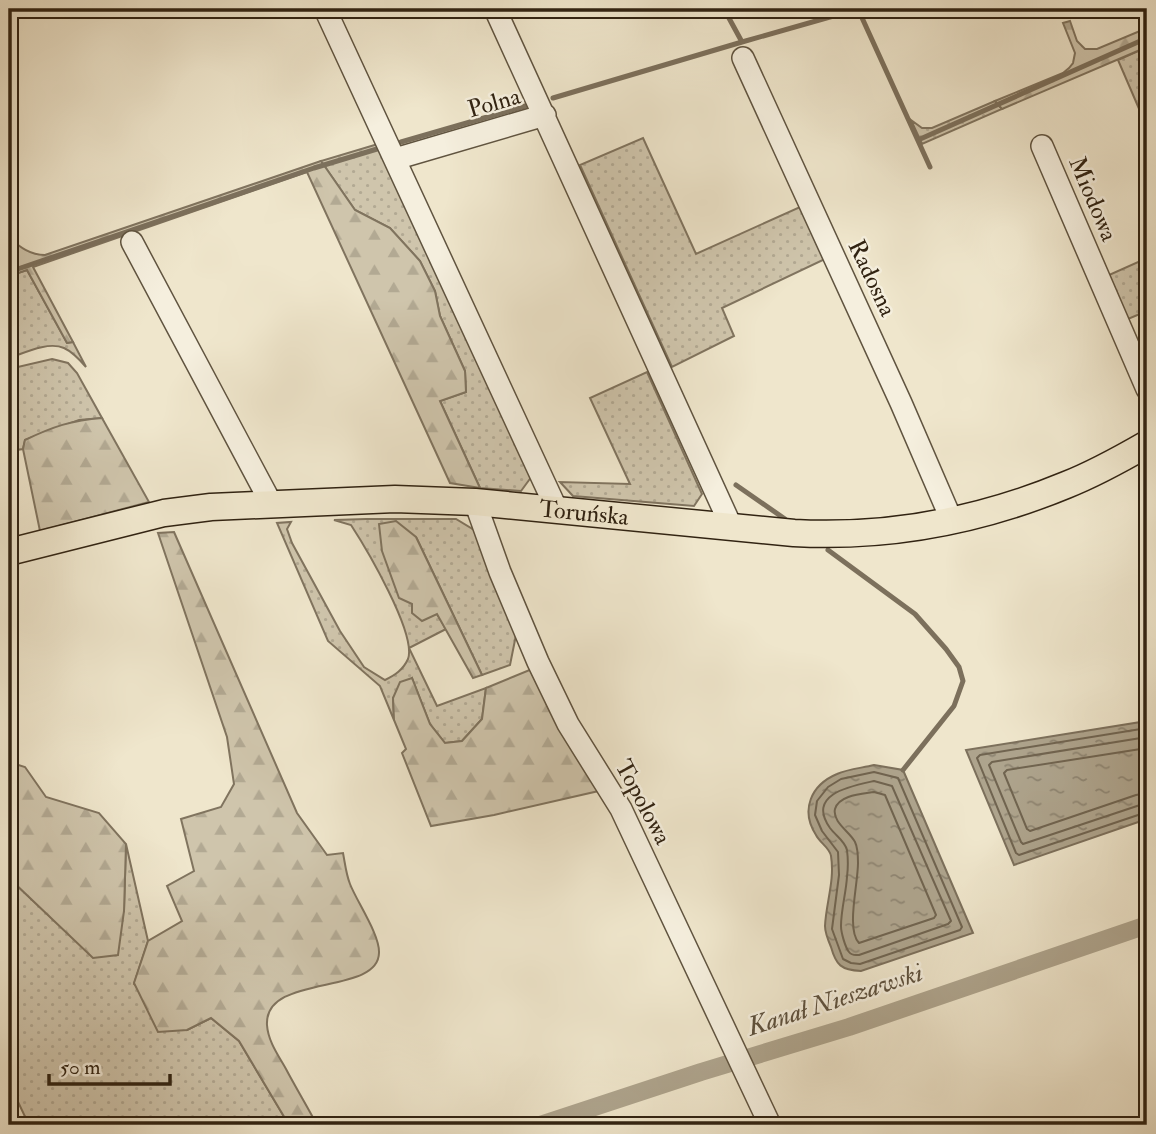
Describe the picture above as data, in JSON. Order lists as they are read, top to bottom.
{
  "streets": {
    "main road": ["Toruńska"],
    "street": [
      "Polna",
      "Miodowa",
      "Radosna",
      "Topolowa"
    ]
  },
  "crossings": [
    ["Polna", "Toruńska"],
    ["Radosna", "Toruńska"],
    ["Toruńska", "Topolowa"]
  ],
  "water": ["Kanał Nieszawski"],
  "scale_bar": "50 m"
}
